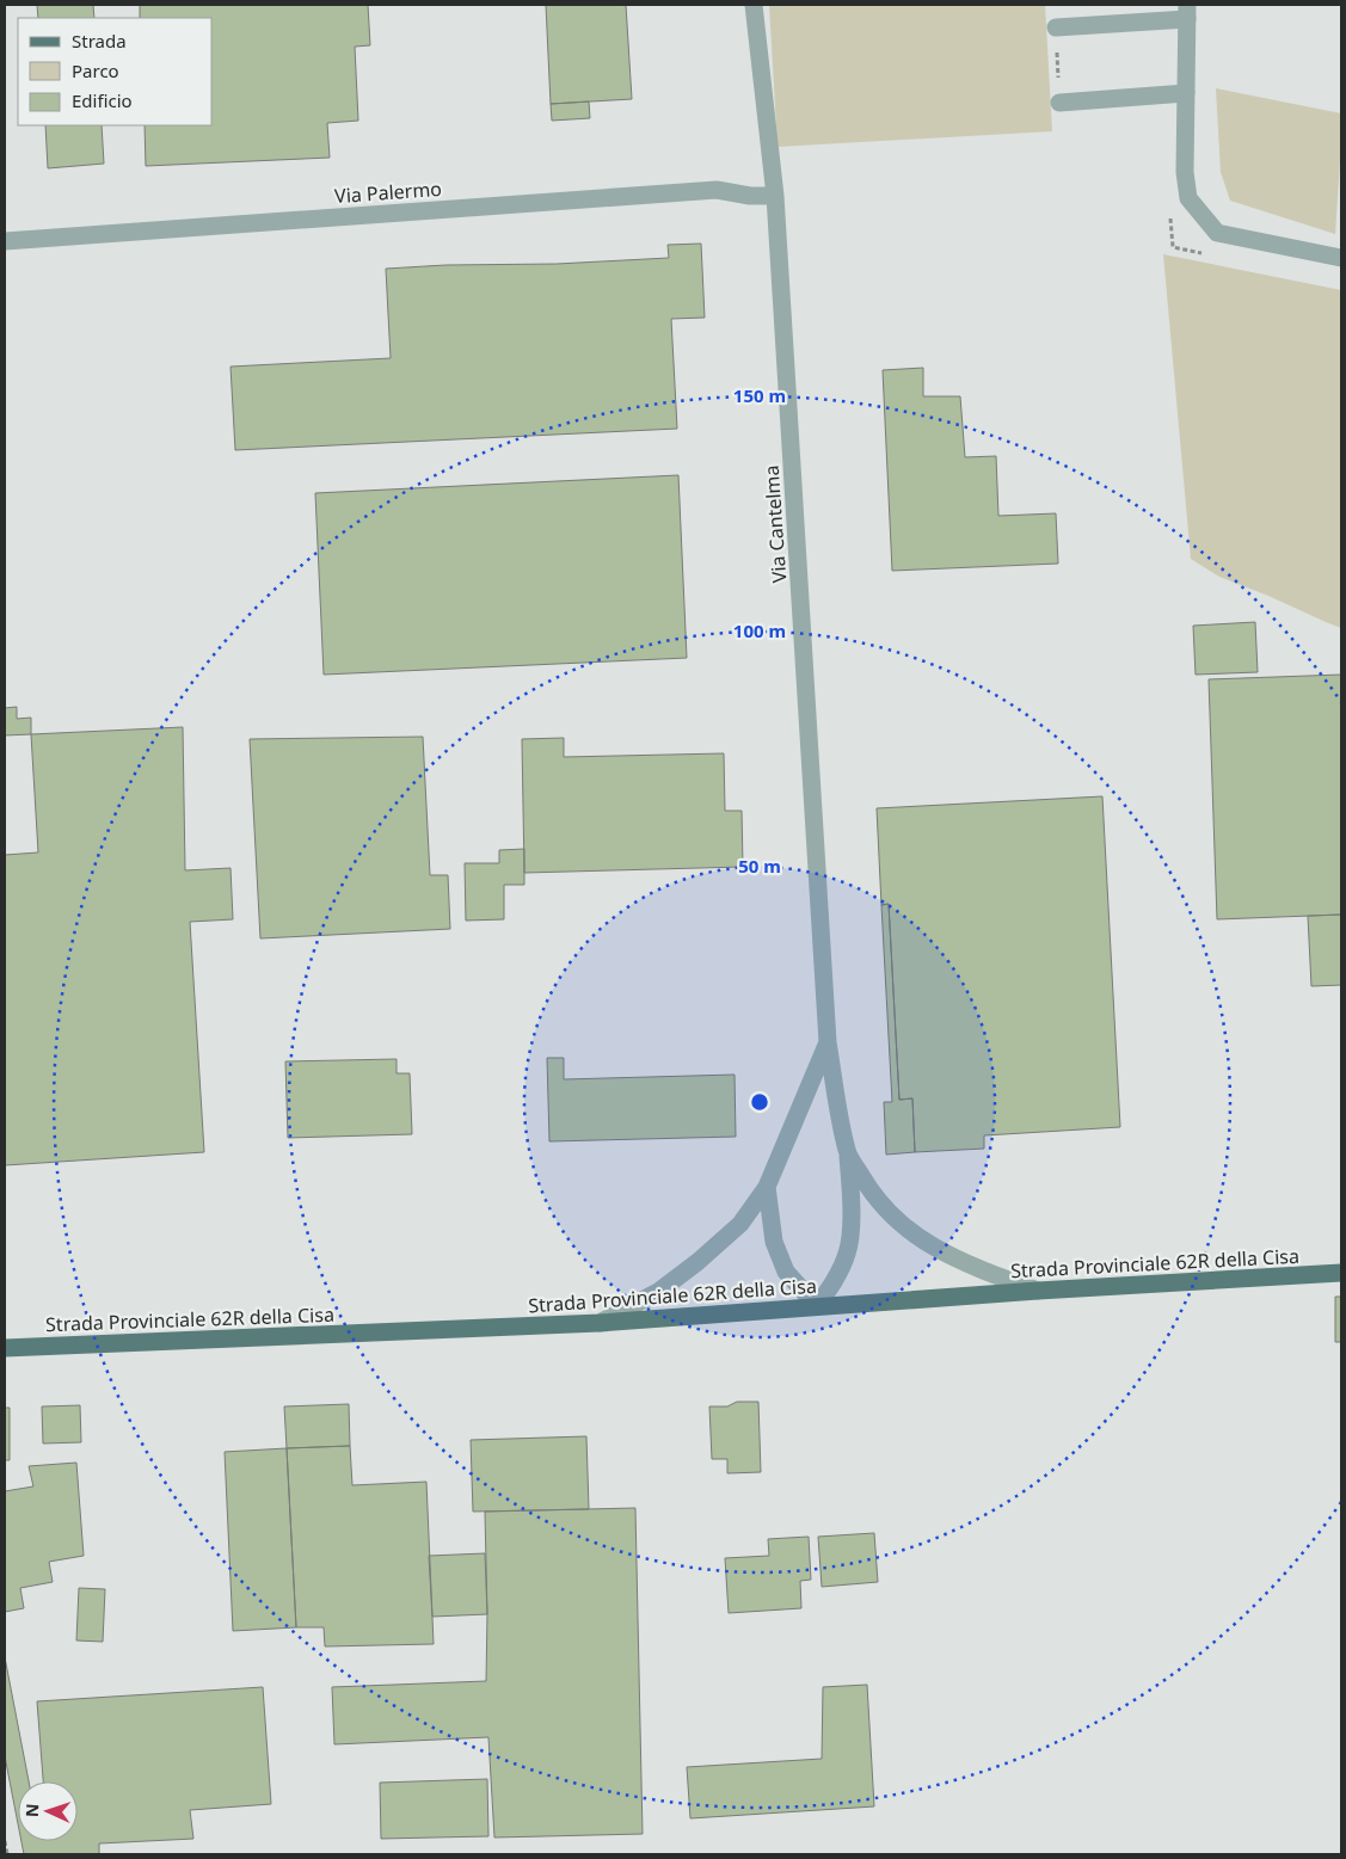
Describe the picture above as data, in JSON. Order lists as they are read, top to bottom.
{
  "streets": {
    "main road": ["Strada Provinciale 62R della Cisa"],
    "street": ["Via Palermo", "Via Cantelma"]
  },
  "crossings": [
    ["Via Palermo", "Via Cantelma"]
  ],
  "legend": ["Strada", "Parco", "Edificio"],
  "north": "left",
  "rings": ["150 m", "100 m", "50 m"]
}
